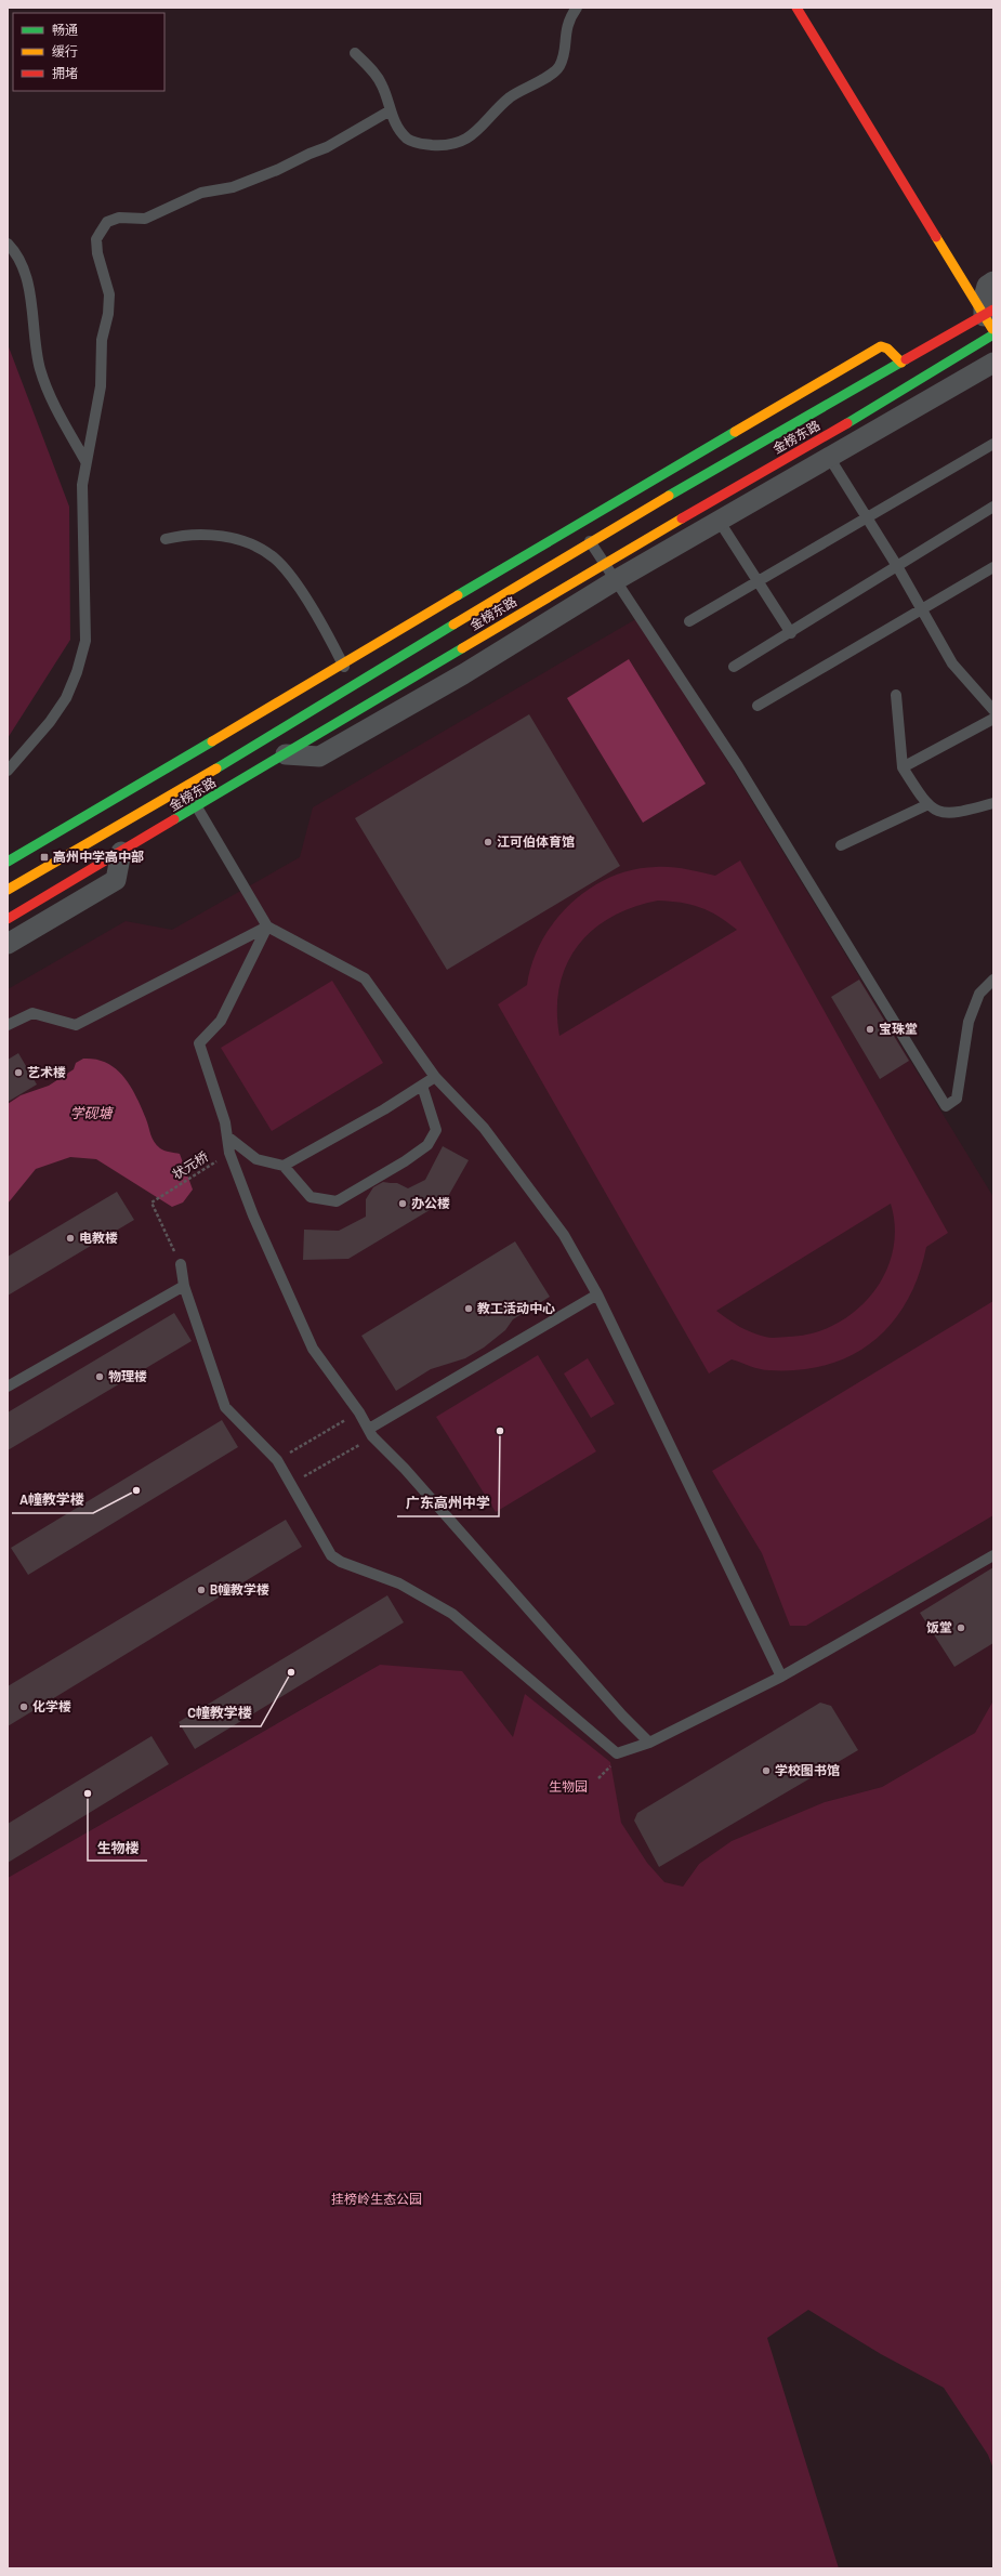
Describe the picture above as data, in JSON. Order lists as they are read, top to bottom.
{
  "streets": {
    "street": ["金榜东路"],
    "path": ["状元桥"]
  },
  "water": ["学砚塘"],
  "parks": ["生物园", "挂榜岭生态公园"],
  "places": {
    "other": [
      "江可伯体育馆",
      "宝珠堂",
      "艺术楼",
      "办公楼",
      "电教楼",
      "教工活动中心",
      "物理楼",
      "广东高州中学",
      "A幢教学楼",
      "B幢教学楼",
      "饭堂",
      "C幢教学楼",
      "化学楼",
      "学校图书馆",
      "生物楼"
    ],
    "transit": ["高州中学高中部"]
  },
  "legend": ["畅通", "缓行", "拥堵"]
}
